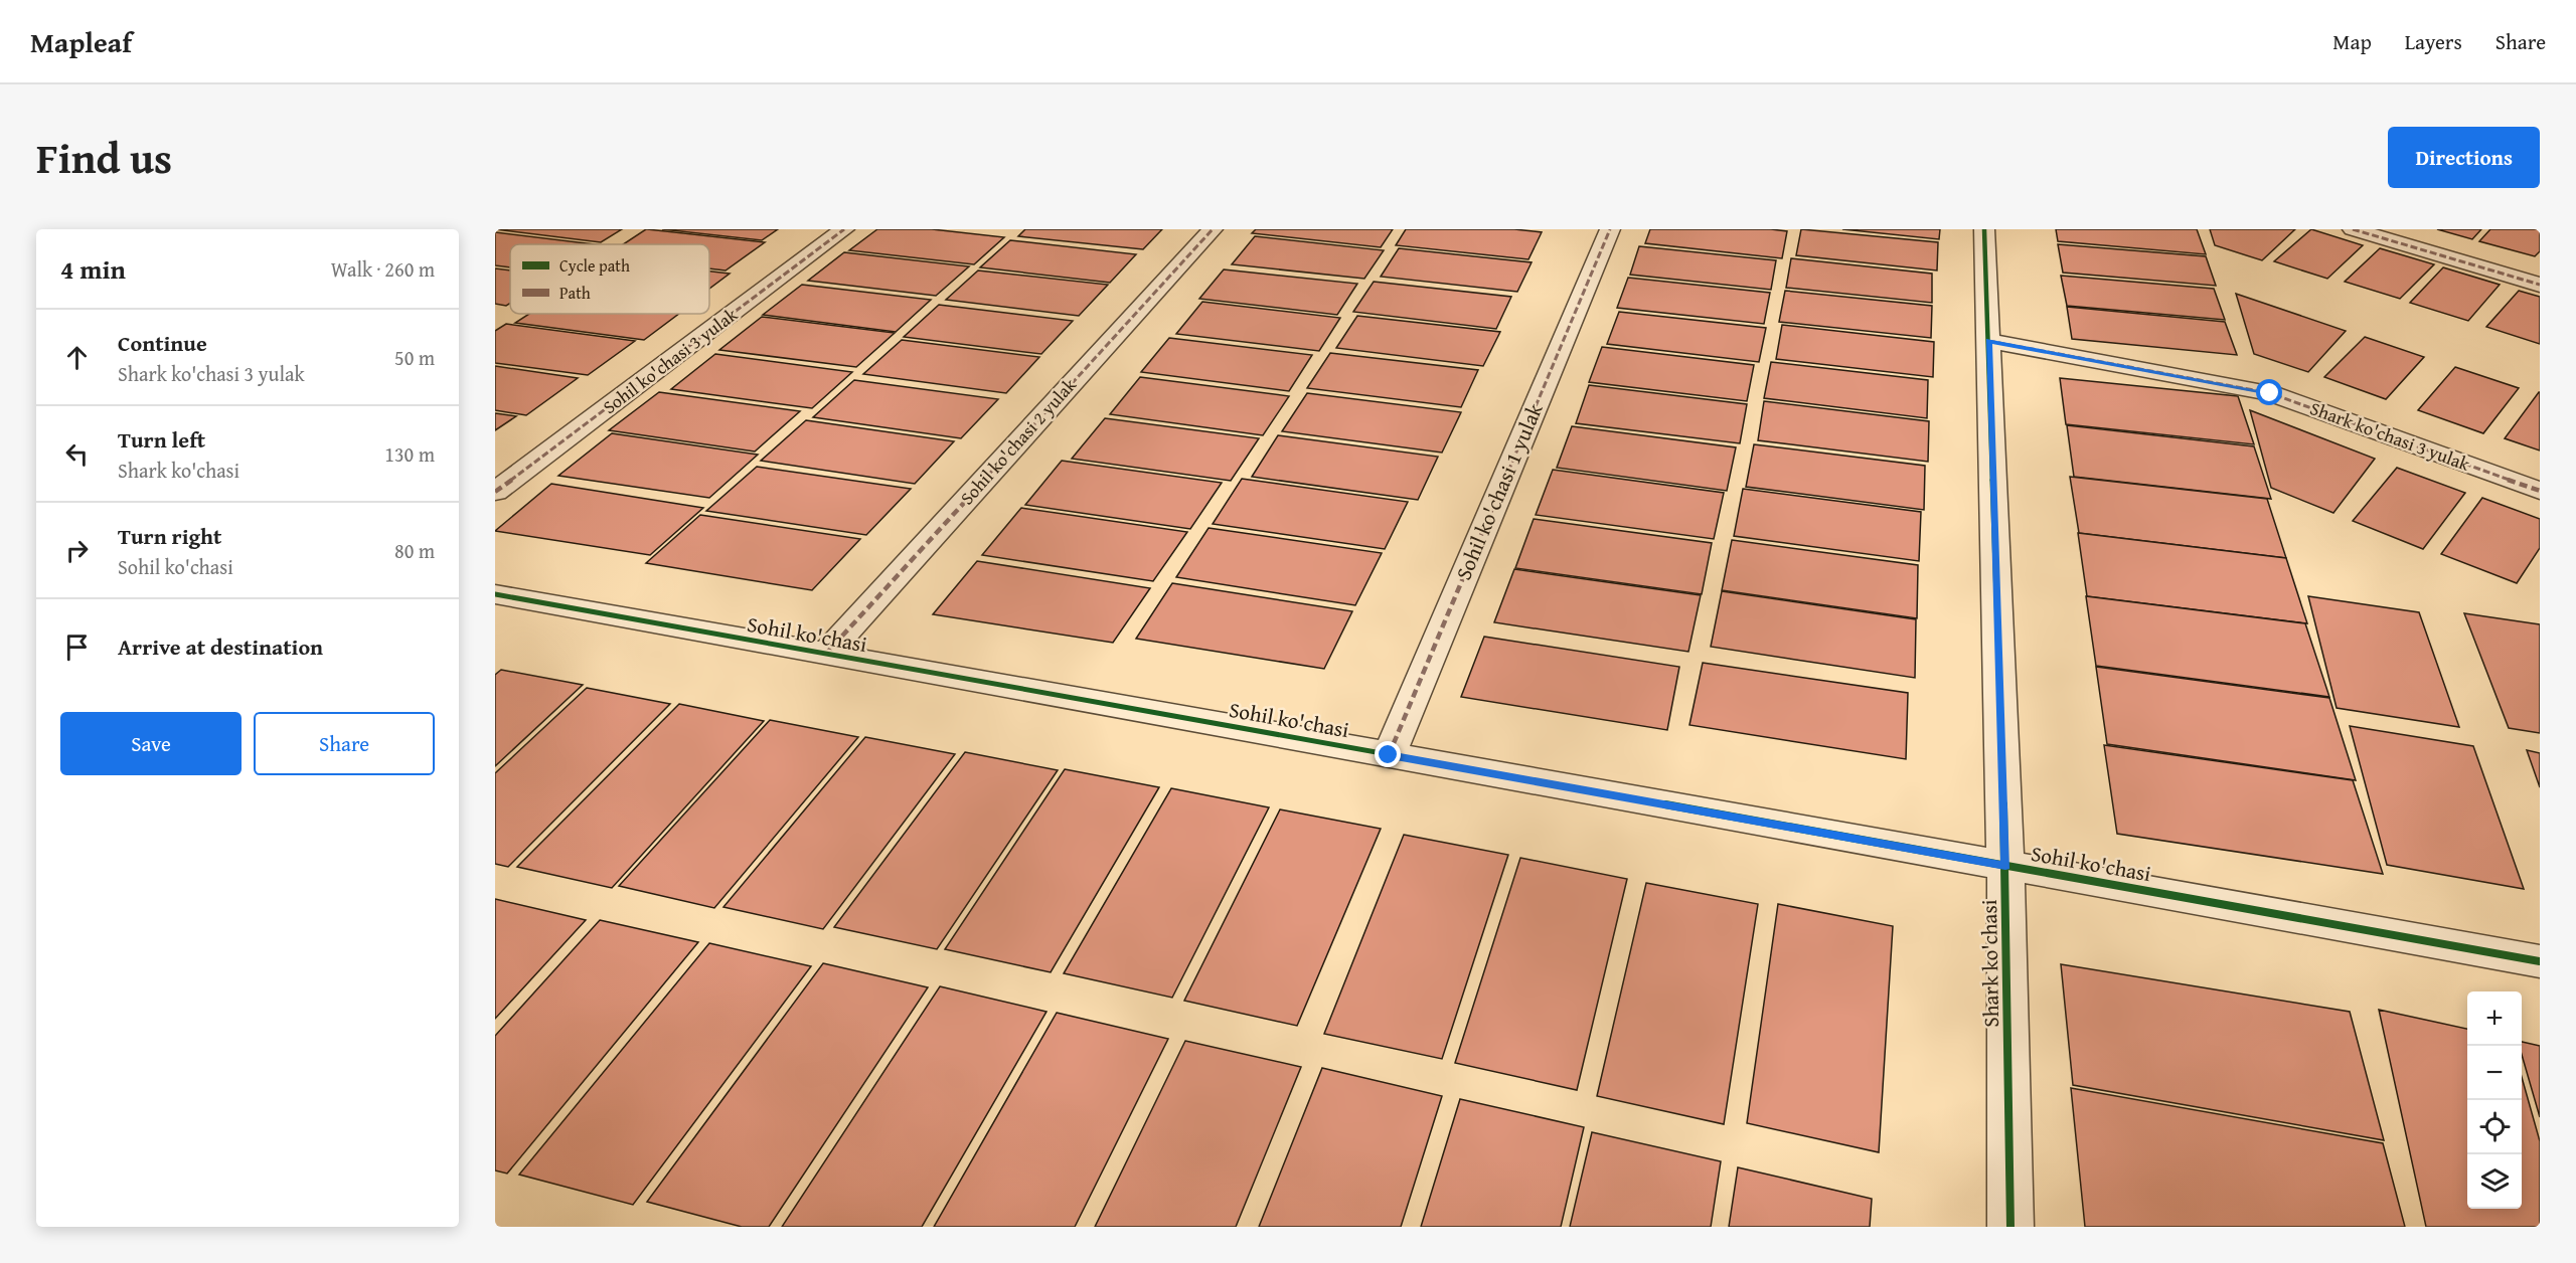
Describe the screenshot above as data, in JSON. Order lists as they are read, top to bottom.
{
  "streets": {
    "street": [
      "Sohil ko'chasi 3 yulak",
      "Shark ko'chasi 3 yulak",
      "Sohil ko'chasi 2 yulak",
      "Sohil ko'chasi 1 yulak",
      "Sohil ko'chasi",
      "Shark ko'chasi"
    ]
  },
  "crossings": [
    ["Shark ko'chasi 3 yulak", "Shark ko'chasi"],
    ["Sohil ko'chasi 2 yulak", "Sohil ko'chasi"],
    ["Sohil ko'chasi 1 yulak", "Sohil ko'chasi"],
    ["Sohil ko'chasi", "Shark ko'chasi"]
  ],
  "legend": ["Cycle path", "Path"],
  "page": {
    "header": "Mapleaf",
    "nav": ["Map", "Layers", "Share"],
    "title": "Find us",
    "buttons": [
      "Directions",
      ["Save", "Share"]
    ],
    "heading": ["4 min", "Walk · 260 m"],
    "list": [
      ["Continue", "Shark ko'chasi 3 yulak", "50 m"],
      ["Turn left", "Shark ko'chasi", "130 m"],
      ["Turn right", "Sohil ko'chasi", "80 m"],
      "Arrive at destination"
    ],
    "map_buttons": ["+", "−"]
  }
}
